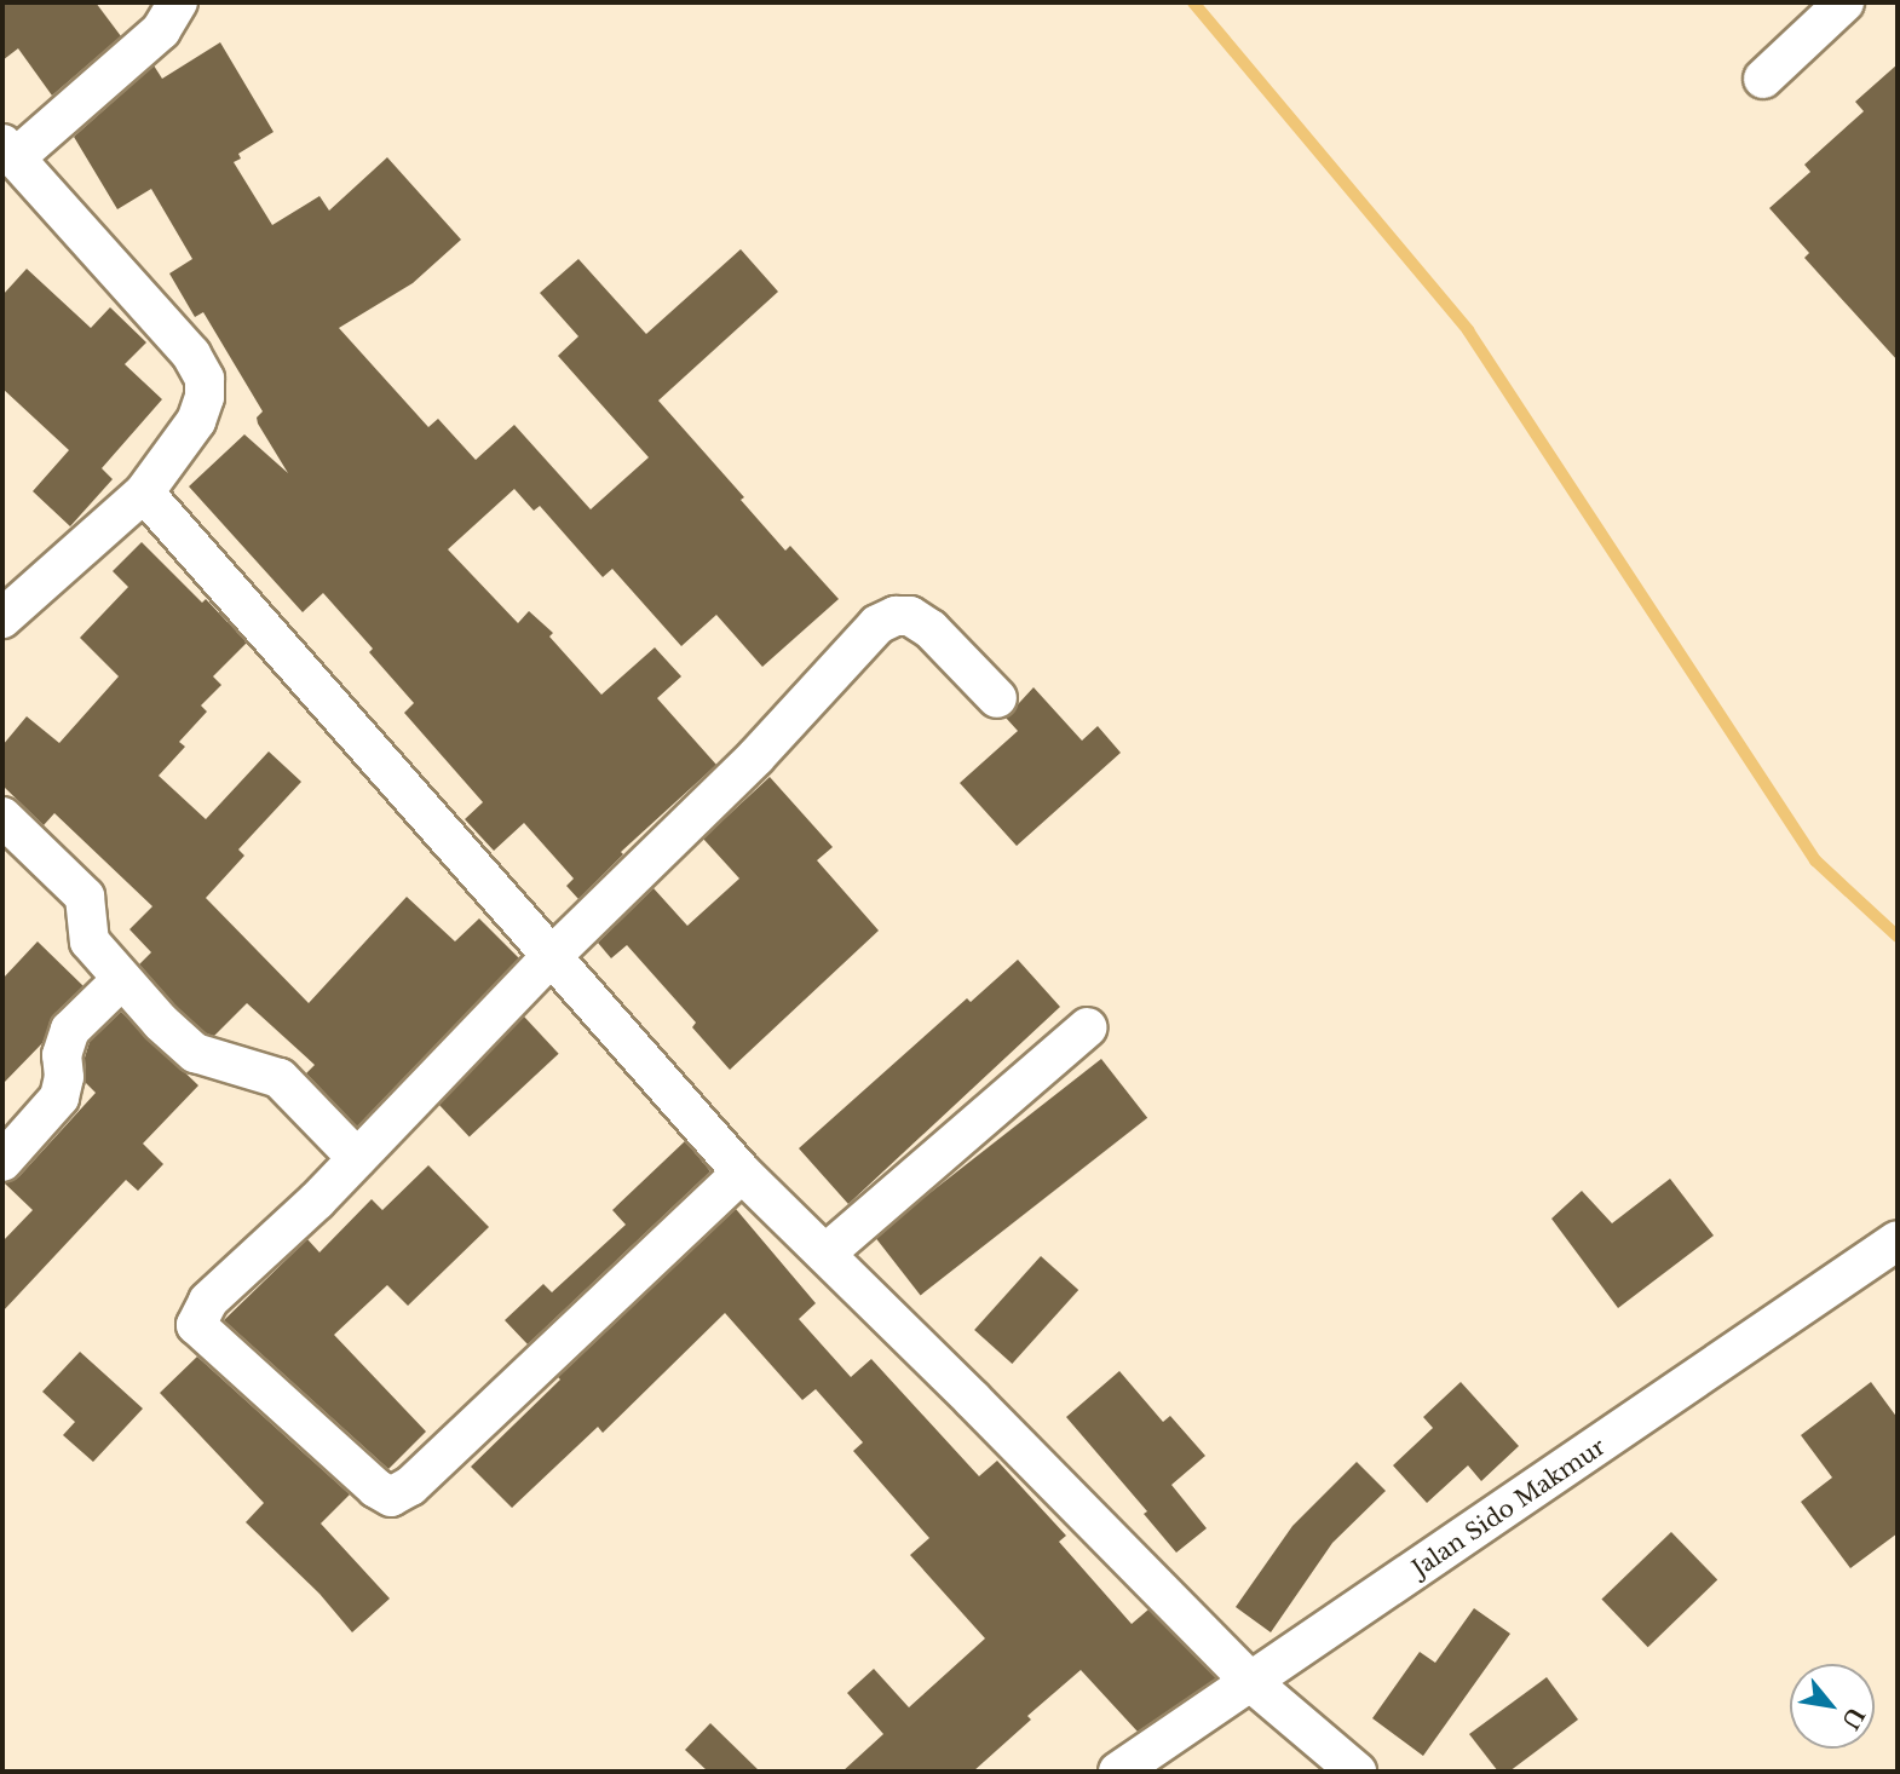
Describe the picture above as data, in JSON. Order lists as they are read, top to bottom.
{
  "streets": {
    "street": ["Jalan Sido Makmur"]
  },
  "north": "bottom right"
}
